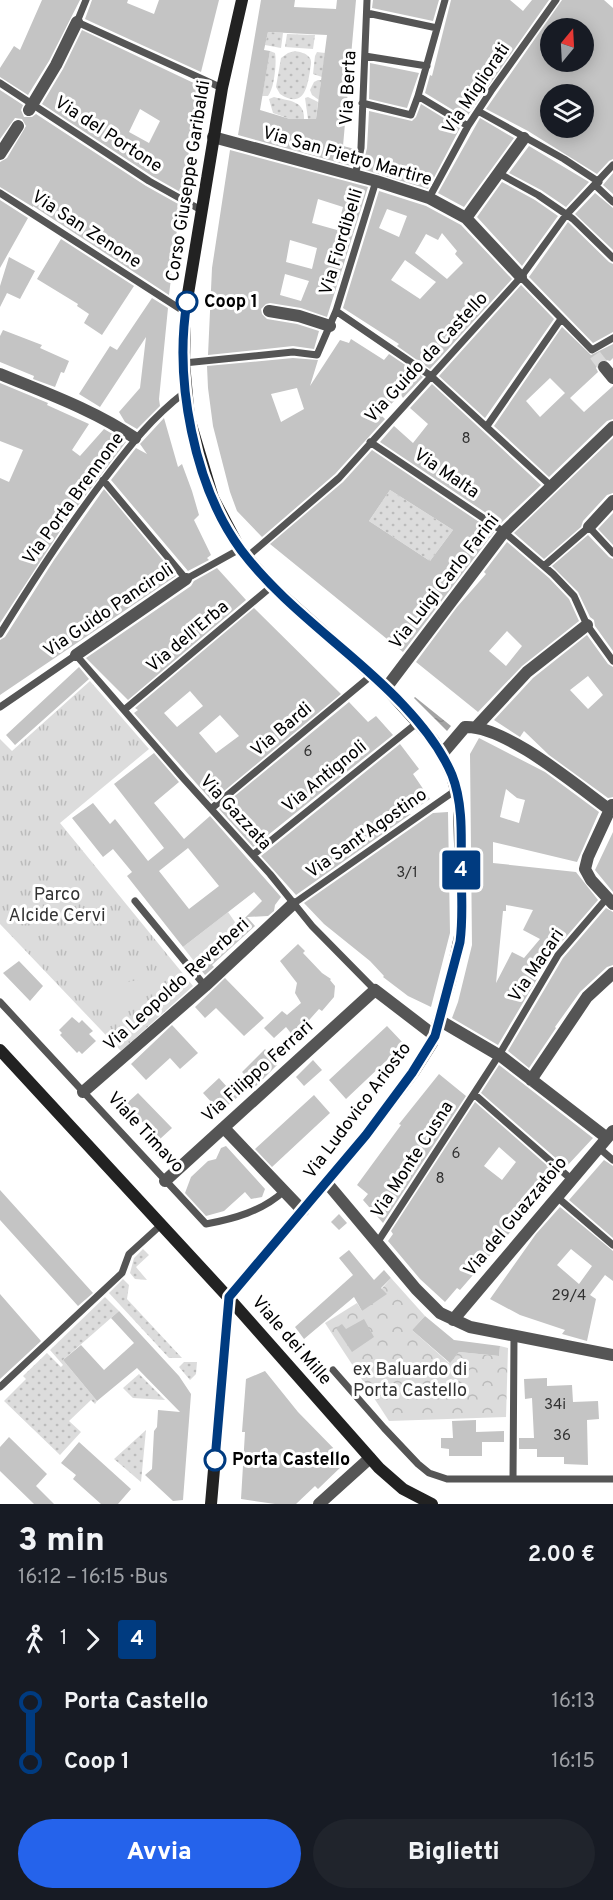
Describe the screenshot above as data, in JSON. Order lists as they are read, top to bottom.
{
  "streets": {
    "street": [
      "Via San Pietro Martire",
      "Corso Giuseppe Garibaldi",
      "Via Luigi Carlo Farini",
      "Via Guido Panciroli",
      "Via Leopoldo Reverberi",
      "Via Filippo Ferrari",
      "Via Ludovico Ariosto",
      "Via del Guazzatoio",
      "Viale dei Mille"
    ],
    "lane": [
      "Via Berta",
      "Via Migliorati",
      "Via del Portone",
      "Via San Zenone",
      "Via Fiordibelli",
      "Via Guido da Castello",
      "Via Malta",
      "Via Porta Brennone",
      "Via dell'Erba",
      "Via Bardi",
      "Via Antignoli",
      "Via Gazzata",
      "Via Sant'Agostino",
      "Via Macari",
      "Viale Timavo",
      "Via Monte Cusna"
    ]
  },
  "crossings": [
    ["Via Berta", "Via San Pietro Martire"],
    ["Via Migliorati", "Via San Pietro Martire"],
    ["Via del Portone", "Corso Giuseppe Garibaldi"],
    ["Via San Pietro Martire", "Corso Giuseppe Garibaldi"],
    ["Via San Pietro Martire", "Via Fiordibelli"],
    ["Via San Pietro Martire", "Via Guido da Castello"],
    ["Corso Giuseppe Garibaldi", "Via San Zenone"],
    ["Corso Giuseppe Garibaldi", "Via Fiordibelli"],
    ["Corso Giuseppe Garibaldi", "Via Guido da Castello"],
    ["Corso Giuseppe Garibaldi", "Via Porta Brennone"],
    ["Corso Giuseppe Garibaldi", "Via Luigi Carlo Farini"],
    ["Corso Giuseppe Garibaldi", "Via Guido Panciroli"],
    ["Corso Giuseppe Garibaldi", "Via dell'Erba"],
    ["Corso Giuseppe Garibaldi", "Via Bardi"],
    ["Corso Giuseppe Garibaldi", "Via Antignoli"],
    ["Corso Giuseppe Garibaldi", "Via Ludovico Ariosto"],
    ["Via Guido da Castello", "Via Malta"],
    ["Via Guido da Castello", "Via Guido Panciroli"],
    ["Via Malta", "Via Luigi Carlo Farini"],
    ["Via Guido Panciroli", "Via Gazzata"],
    ["Via dell'Erba", "Via Gazzata"],
    ["Via Bardi", "Via Gazzata"],
    ["Via Antignoli", "Via Gazzata"],
    ["Via Antignoli", "Via Ludovico Ariosto"],
    ["Via Gazzata", "Via Sant'Agostino"],
    ["Via Gazzata", "Via Leopoldo Reverberi"],
    ["Via Gazzata", "Via Filippo Ferrari"],
    ["Via Sant'Agostino", "Via Leopoldo Reverberi"],
    ["Via Sant'Agostino", "Via Ludovico Ariosto"],
    ["Via Macari", "Via Monte Cusna"],
    ["Via Leopoldo Reverberi", "Viale Timavo"],
    ["Via Filippo Ferrari", "Viale Timavo"],
    ["Via Ludovico Ariosto", "Viale dei Mille"]
  ],
  "parks": ["Parco Alcide Cervi", "ex Baluardo di Porta Castello"],
  "places": ["Coop 1", "Porta Castello"],
  "lines": ["bus line 4"],
  "house_numbers": [
    "8",
    "6",
    "3/1",
    "6",
    "8",
    "29/4",
    "34i",
    "36"
  ],
  "north": "top",
  "page": {
    "on_map": "4",
    "heading": ["3 min", "16:12 – 16:15 · Bus", "2.00 €"],
    "legs": ["1", "4"],
    "list": [
      {
        "name": "Porta Castello",
        "value": "16:13"
      },
      {
        "name": "Coop 1",
        "value": "16:15"
      }
    ],
    "buttons": ["Avvia", "Biglietti"]
  }
}
